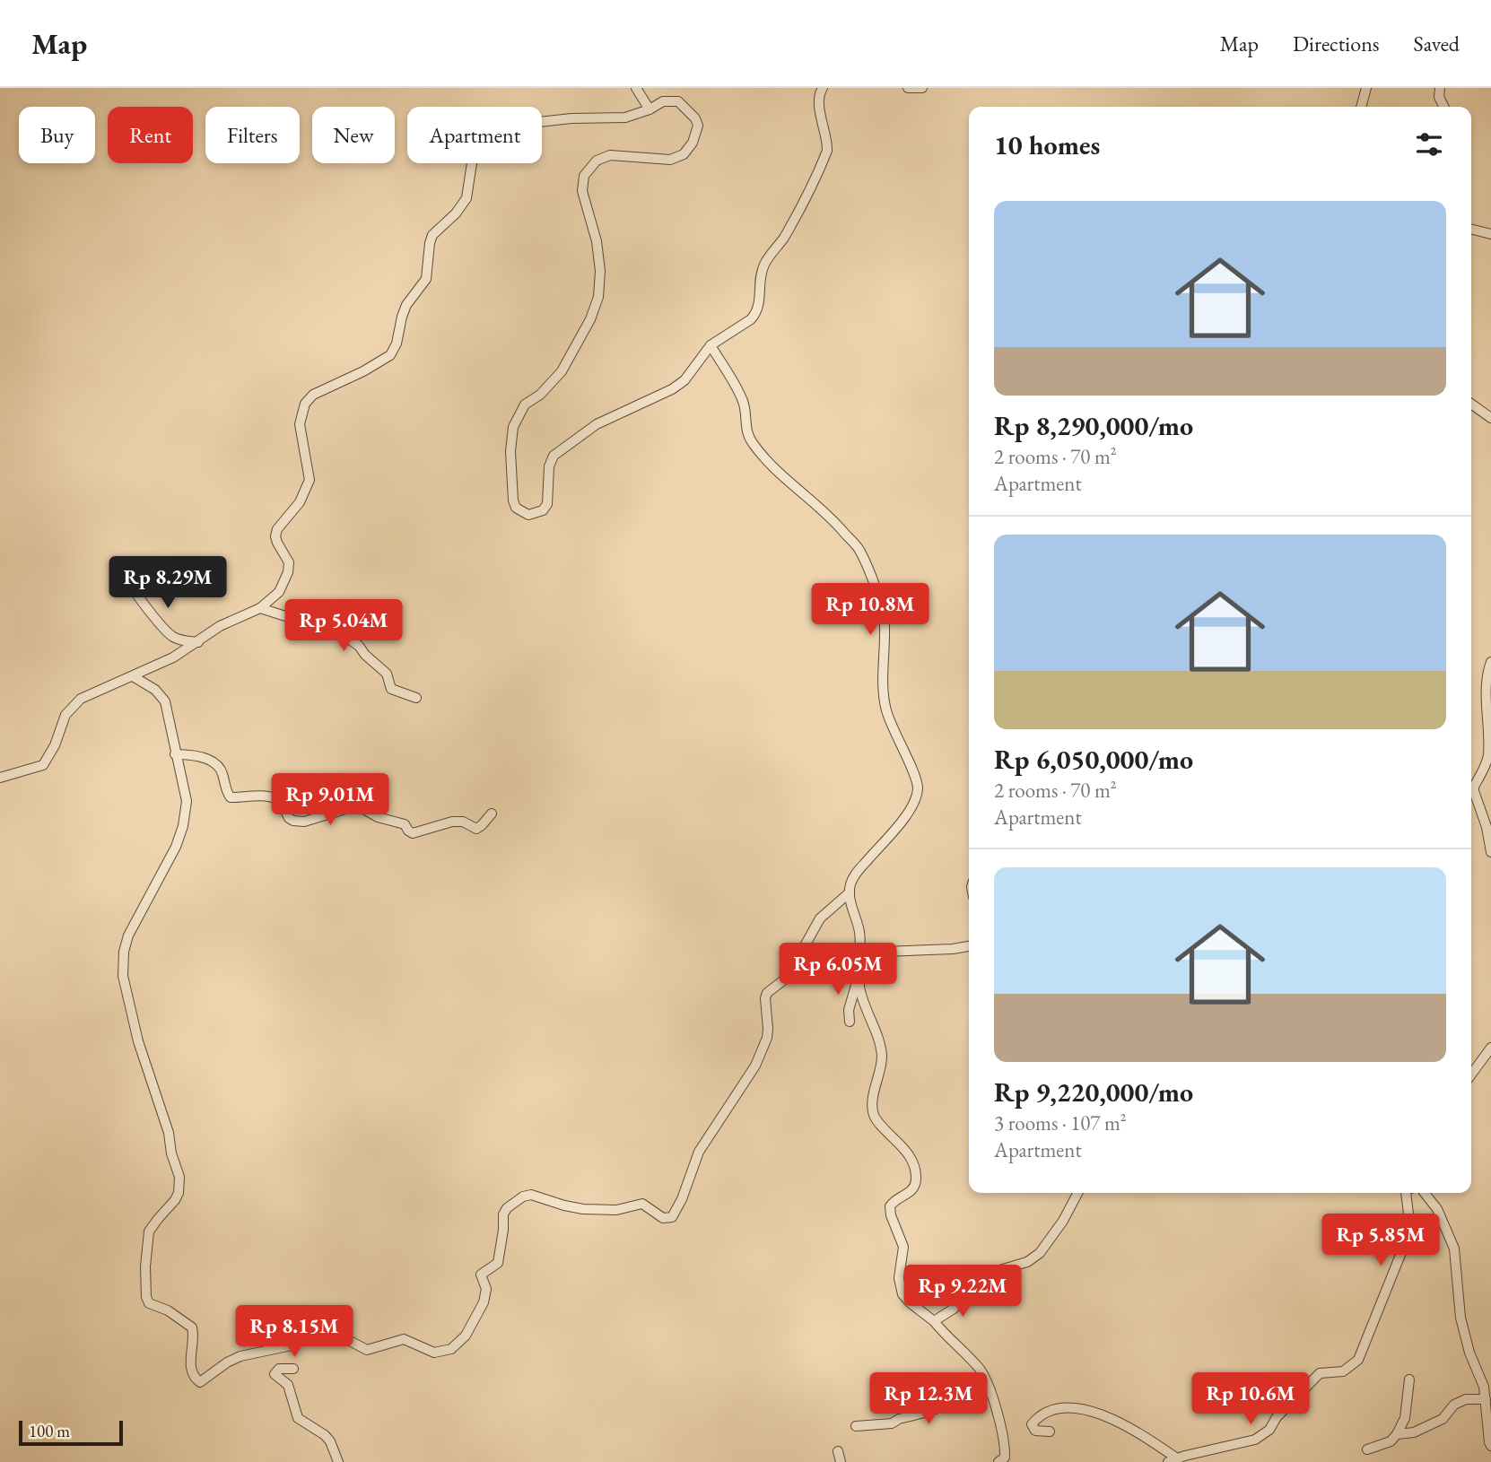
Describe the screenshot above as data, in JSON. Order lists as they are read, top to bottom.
{
  "scale_bar": "100 m",
  "page": {
    "header": "Map",
    "nav": ["Map", "Directions", "Saved"],
    "chip": [
      "Buy",
      "Rent",
      "Filters",
      "New",
      "Apartment"
    ],
    "heading": "10 homes",
    "list": [
      {
        "name": "Rp 8,290,000/mo",
        "note": "2 rooms · 70 m² · Apartment"
      },
      {
        "name": "Rp 6,050,000/mo",
        "note": "2 rooms · 70 m² · Apartment"
      },
      {
        "name": "Rp 9,220,000/mo",
        "note": "3 rooms · 107 m² · Apartment"
      }
    ],
    "price": [
      "Rp 8.29M",
      "Rp 10.8M",
      "Rp 5.04M",
      "Rp 9.01M",
      "Rp 6.05M",
      "Rp 5.85M",
      "Rp 9.22M",
      "Rp 8.15M",
      "Rp 12.3M",
      "Rp 10.6M"
    ],
    "scale": "100 m"
  }
}
